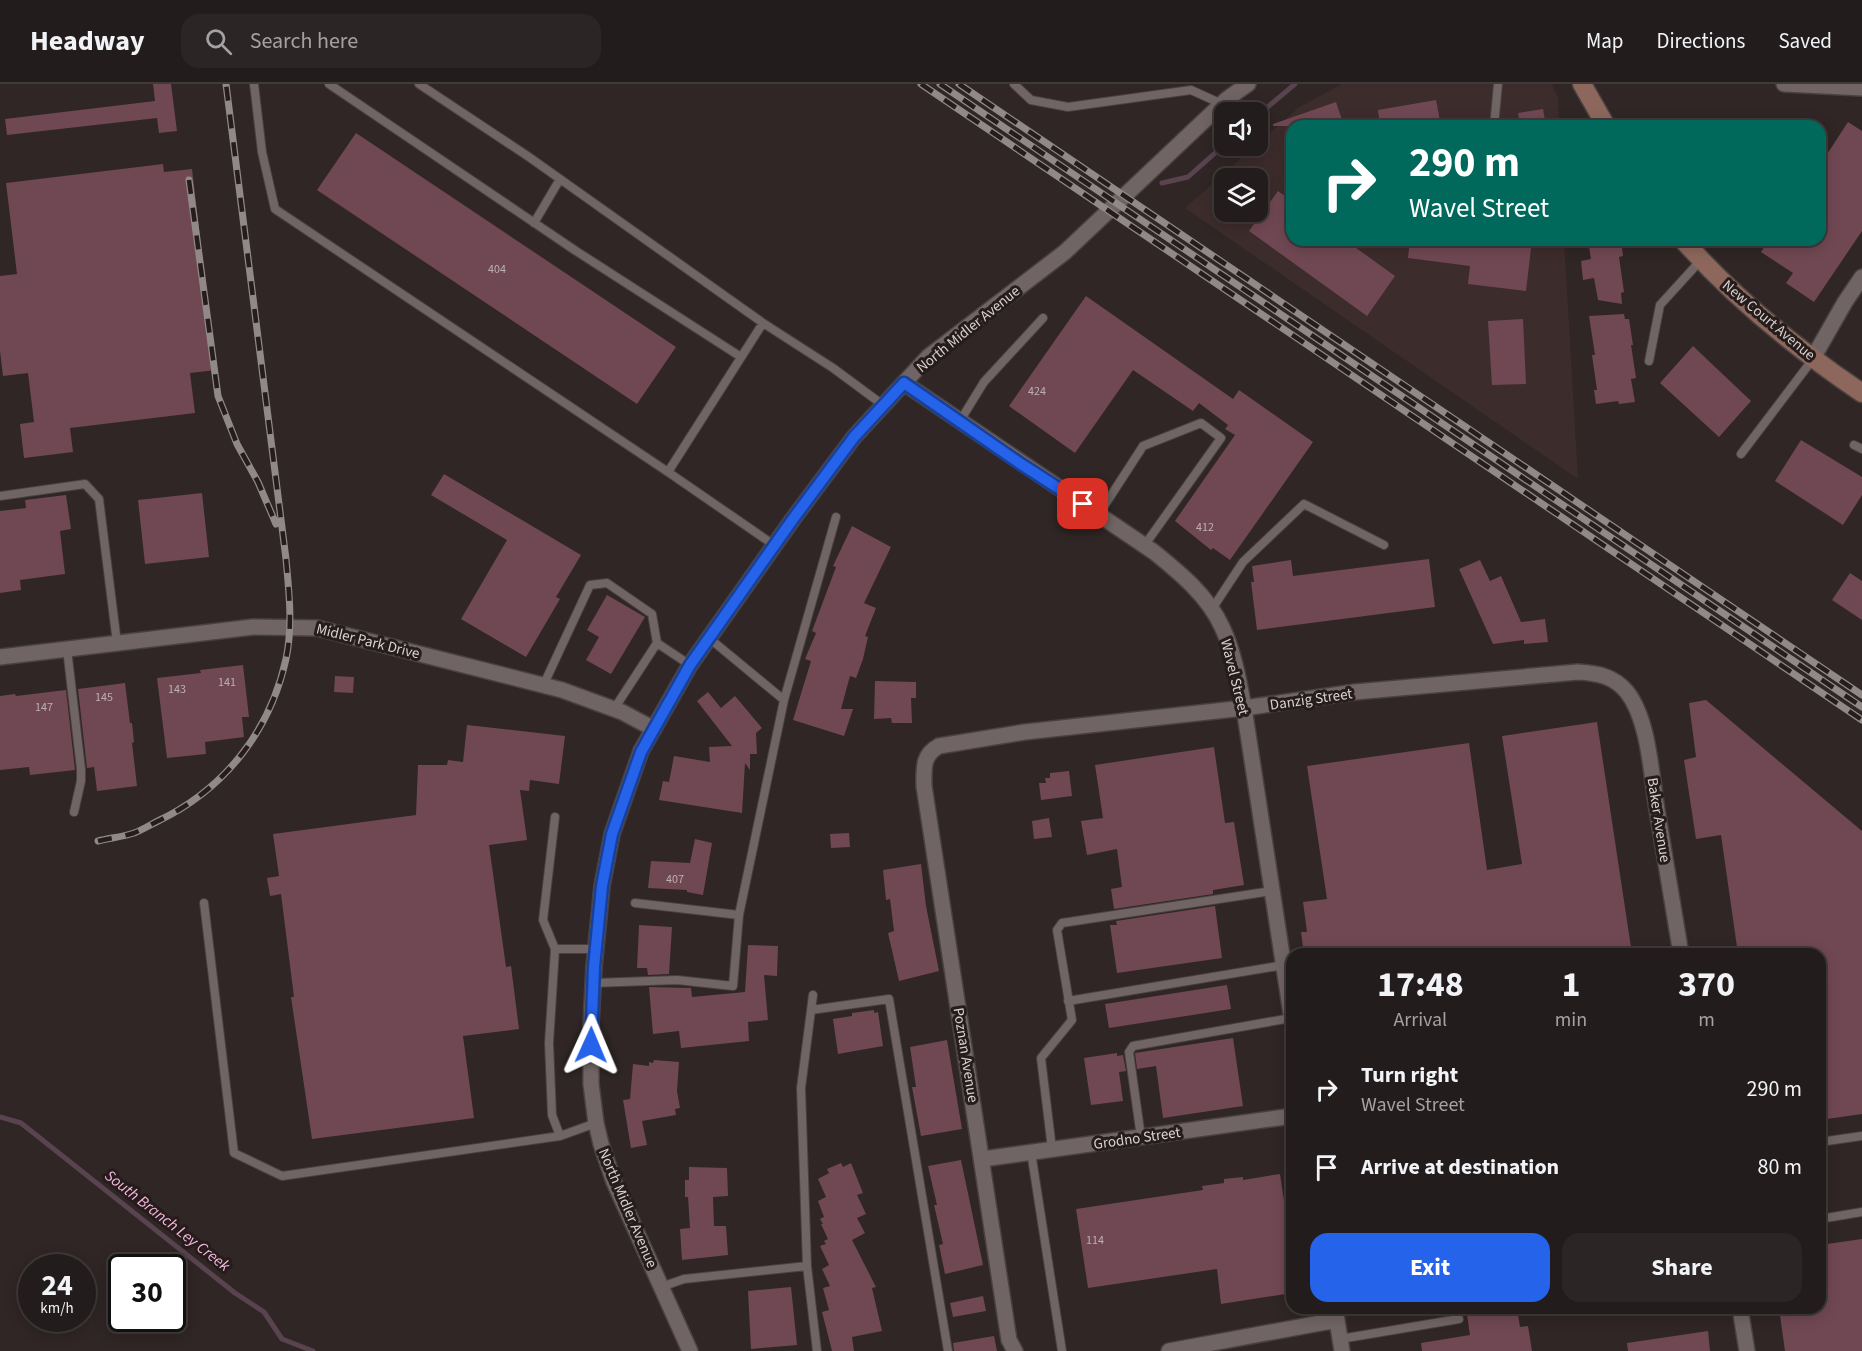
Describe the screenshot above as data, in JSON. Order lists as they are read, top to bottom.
{
  "streets": {
    "main road": ["New Court Avenue"],
    "street": [
      "North Midler Avenue",
      "Midler Park Drive",
      "Wavel Street",
      "Danzig Street",
      "Baker Avenue",
      "Poznan Avenue",
      "Grodno Street"
    ]
  },
  "crossings": [
    ["North Midler Avenue", "Midler Park Drive"],
    ["North Midler Avenue", "Wavel Street"],
    ["Wavel Street", "Danzig Street"],
    ["Danzig Street", "Baker Avenue"],
    ["Danzig Street", "Poznan Avenue"],
    ["Poznan Avenue", "Grodno Street"]
  ],
  "water": ["South Branch Ley Creek"],
  "house_numbers": [
    "404",
    "424",
    "412",
    "141",
    "143",
    "145",
    "147",
    "407",
    "114"
  ],
  "page": {
    "header": "Headway",
    "search": "Search here",
    "nav": ["Map", "Directions", "Saved"],
    "turn": ["290 m", "Wavel Street"],
    "eta": [
      "17:48",
      "Arrival",
      "1",
      "min",
      "370",
      "m"
    ],
    "list": [
      {
        "name": "Turn right",
        "note": "Wavel Street",
        "value": "290 m"
      },
      {
        "name": "Arrive at destination",
        "value": "80 m"
      }
    ],
    "buttons": ["Exit", "Share"],
    "speed": "24 km/h",
    "limit": "30"
  }
}
